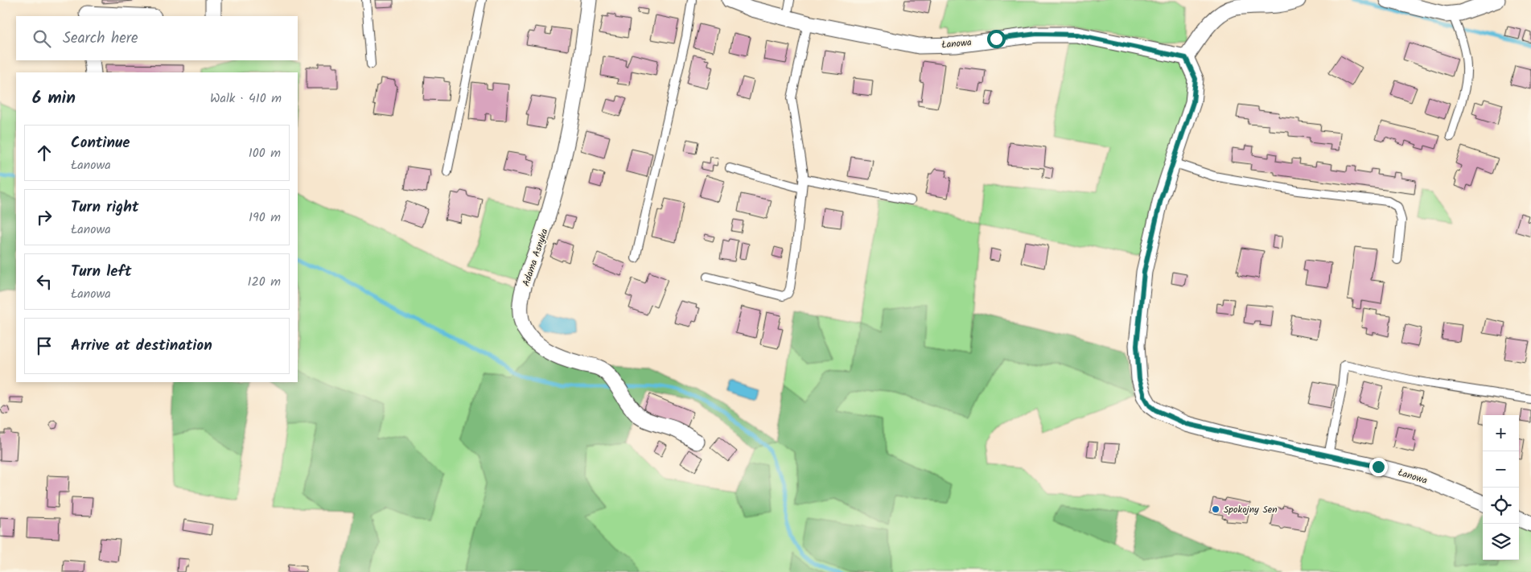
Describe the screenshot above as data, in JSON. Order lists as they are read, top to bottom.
{
  "streets": {
    "street": ["Łanowa", "Adama Asnyka"]
  },
  "places": ["Spokojny Sen"],
  "page": {
    "search": "Search here",
    "heading": ["6 min", "Walk · 410 m"],
    "list": [
      ["Continue", "Łanowa", "100 m"],
      ["Turn right", "Łanowa", "190 m"],
      ["Turn left", "Łanowa", "120 m"],
      "Arrive at destination"
    ],
    "map_buttons": ["+", "−"]
  }
}
